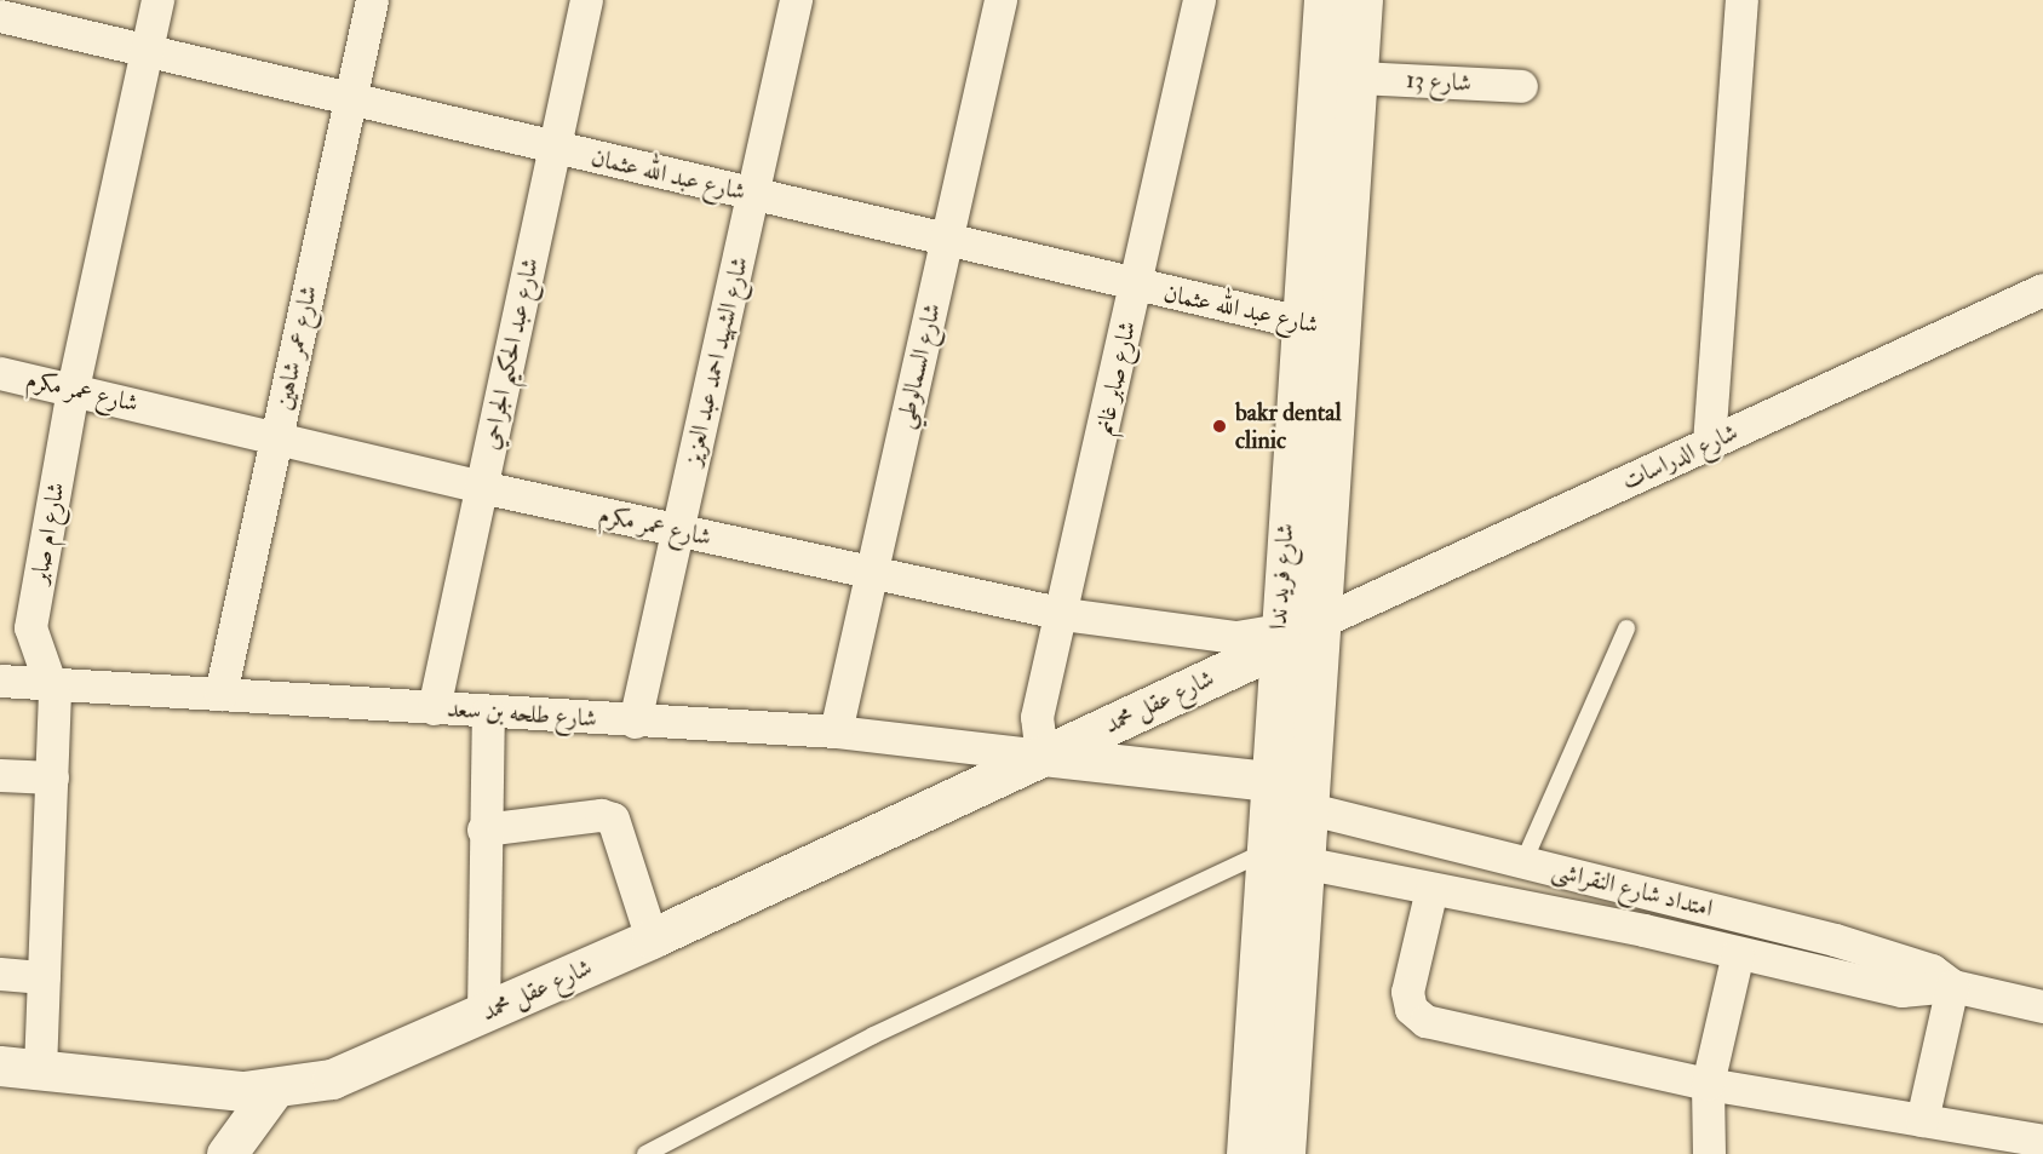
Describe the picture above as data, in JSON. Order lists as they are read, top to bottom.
{
  "streets": {
    "street": [
      "شارع 13",
      "شارع عبد الله عثمان",
      "شارع عمر شاهين",
      "شارع عبد الحكيم الجراحي",
      "شارع الشهيد احمد عبد العزيز",
      "شارع السمالوطي",
      "شارع صابر غانم",
      "شارع عمر مكرم",
      "شارع الدراسات",
      "شارع ام صابر",
      "شارع فريد ندا",
      "شارع عقل محمد",
      "شارع طلحه بن سعد",
      "امتداد شارع النقراشى"
    ]
  },
  "crossings": [
    ["شارع 13", "شارع فريد ندا"],
    ["شارع عبد الله عثمان", "شارع عمر شاهين"],
    ["شارع عبد الله عثمان", "شارع عبد الحكيم الجراحي"],
    ["شارع عبد الله عثمان", "شارع الشهيد احمد عبد العزيز"],
    ["شارع عبد الله عثمان", "شارع السمالوطي"],
    ["شارع عبد الله عثمان", "شارع صابر غانم"],
    ["شارع عبد الله عثمان", "شارع ام صابر"],
    ["شارع عبد الله عثمان", "شارع فريد ندا"],
    ["شارع عمر شاهين", "شارع عمر مكرم"],
    ["شارع عمر شاهين", "شارع طلحه بن سعد"],
    ["شارع عبد الحكيم الجراحي", "شارع عمر مكرم"],
    ["شارع عبد الحكيم الجراحي", "شارع طلحه بن سعد"],
    ["شارع الشهيد احمد عبد العزيز", "شارع عمر مكرم"],
    ["شارع الشهيد احمد عبد العزيز", "شارع طلحه بن سعد"],
    ["شارع السمالوطي", "شارع عمر مكرم"],
    ["شارع السمالوطي", "شارع طلحه بن سعد"],
    ["شارع صابر غانم", "شارع عمر مكرم"],
    ["شارع صابر غانم", "شارع عقل محمد"],
    ["شارع صابر غانم", "شارع طلحه بن سعد"],
    ["شارع عمر مكرم", "شارع الدراسات"],
    ["شارع عمر مكرم", "شارع ام صابر"],
    ["شارع عمر مكرم", "شارع فريد ندا"],
    ["شارع عمر مكرم", "شارع عقل محمد"],
    ["شارع الدراسات", "شارع فريد ندا"],
    ["شارع ام صابر", "شارع عقل محمد"],
    ["شارع ام صابر", "شارع طلحه بن سعد"],
    ["شارع فريد ندا", "شارع عقل محمد"],
    ["شارع فريد ندا", "امتداد شارع النقراشى"],
    ["شارع عقل محمد", "شارع طلحه بن سعد"]
  ],
  "places": ["bakr dental clinic"]
}
